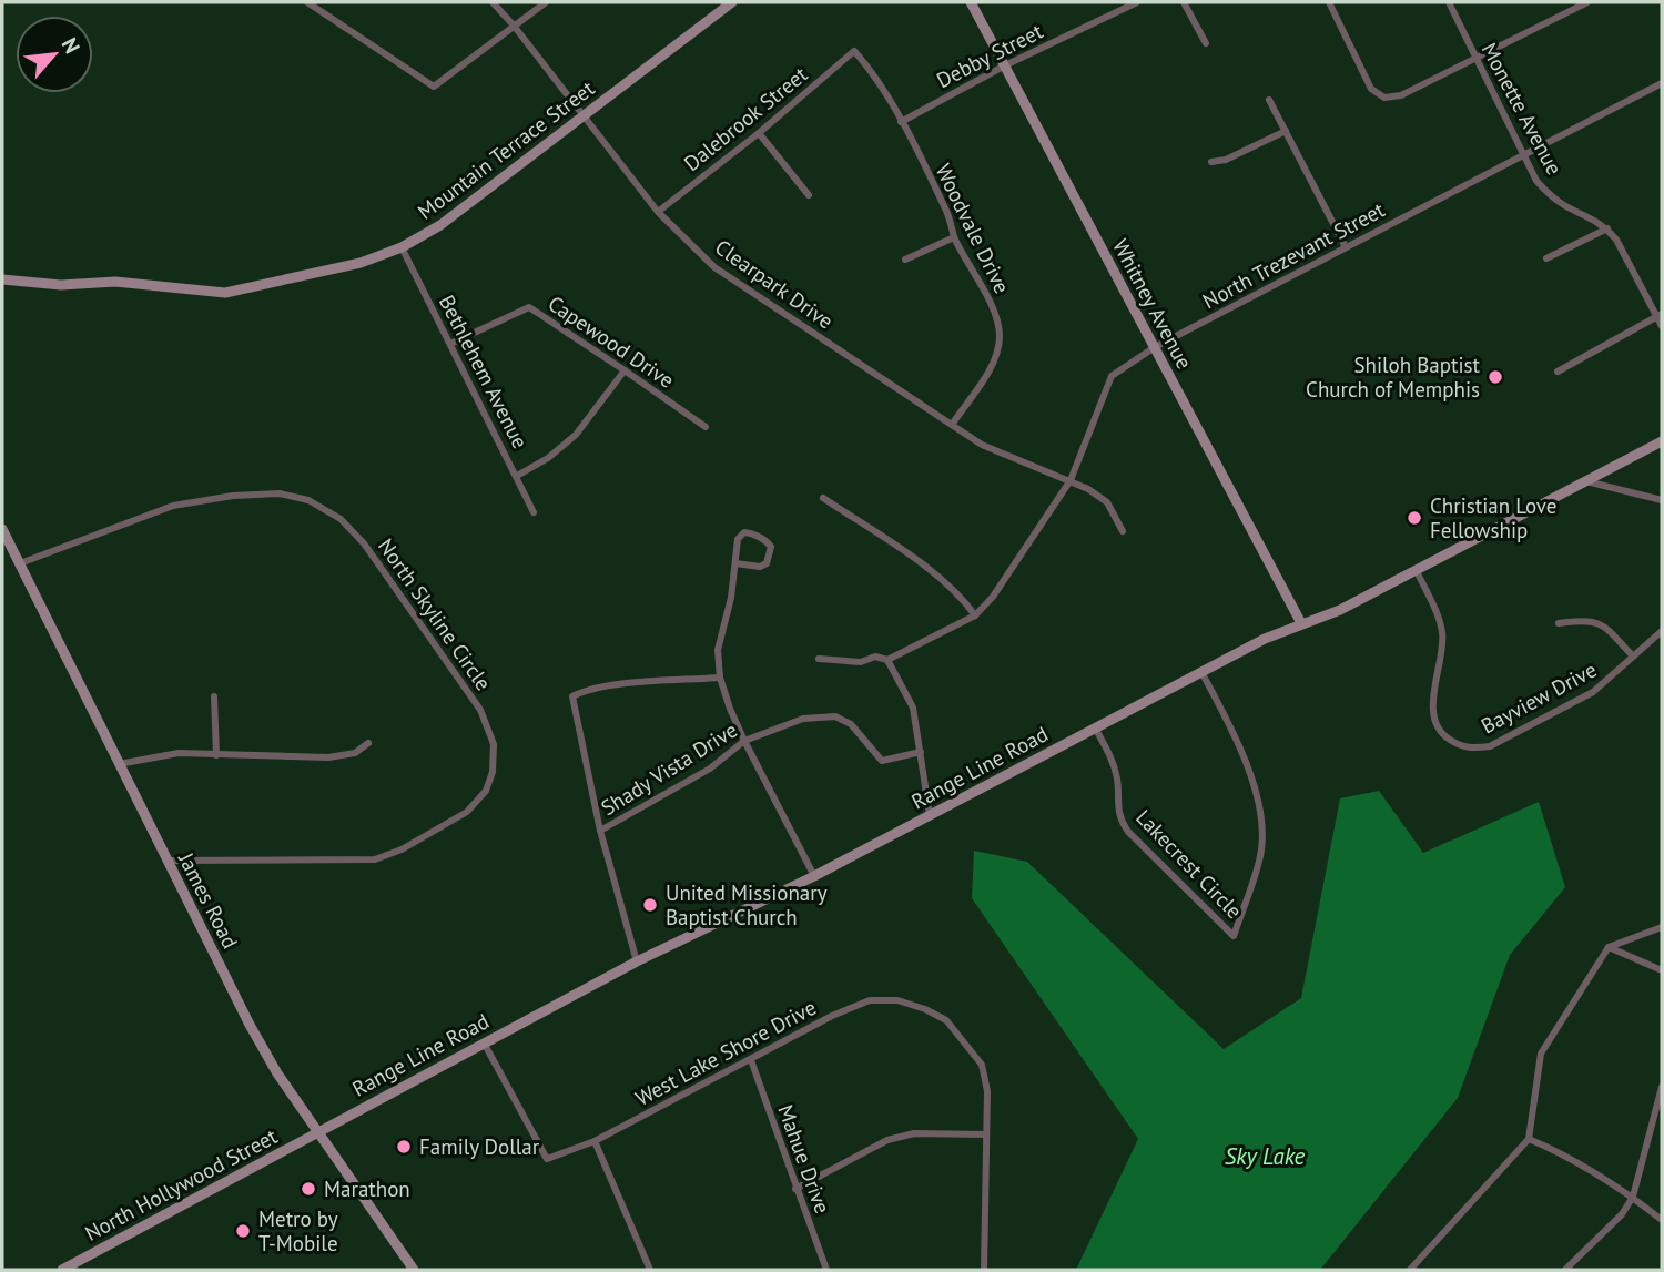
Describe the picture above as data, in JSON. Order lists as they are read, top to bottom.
{
  "streets": {
    "main road": [
      "Mountain Terrace Street",
      "Whitney Avenue",
      "Range Line Road",
      "James Road",
      "North Hollywood Street"
    ],
    "street": [
      "Debby Street",
      "Monette Avenue",
      "Dalebrook Street",
      "Woodvale Drive",
      "North Trezevant Street",
      "Clearpark Drive",
      "Capewood Drive",
      "Bethlehem Avenue",
      "North Skyline Circle",
      "Bayview Drive",
      "Shady Vista Drive",
      "Lakecrest Circle",
      "West Lake Shore Drive",
      "Mahue Drive"
    ]
  },
  "crossings": [
    ["Debby Street", "Woodvale Drive"],
    ["Debby Street", "Whitney Avenue"],
    ["Monette Avenue", "North Trezevant Street"],
    ["Dalebrook Street", "Woodvale Drive"],
    ["Dalebrook Street", "Clearpark Drive"],
    ["Mountain Terrace Street", "Clearpark Drive"],
    ["Mountain Terrace Street", "Bethlehem Avenue"],
    ["Woodvale Drive", "Clearpark Drive"],
    ["North Trezevant Street", "Clearpark Drive"],
    ["North Trezevant Street", "Whitney Avenue"],
    ["Whitney Avenue", "Range Line Road"],
    ["Capewood Drive", "Bethlehem Avenue"],
    ["North Skyline Circle", "James Road"],
    ["Bayview Drive", "Range Line Road"],
    ["Range Line Road", "Lakecrest Circle"],
    ["Range Line Road", "James Road"],
    ["Range Line Road", "West Lake Shore Drive"],
    ["Range Line Road", "North Hollywood Street"],
    ["James Road", "North Hollywood Street"],
    ["West Lake Shore Drive", "Mahue Drive"]
  ],
  "water": ["Sky Lake"],
  "places": [
    "Shiloh Baptist Church of Memphis",
    "Christian Love Fellowship",
    "United Missionary Baptist Church",
    "Family Dollar",
    "Marathon",
    "Metro by T-Mobile"
  ],
  "north": "top right"
}
